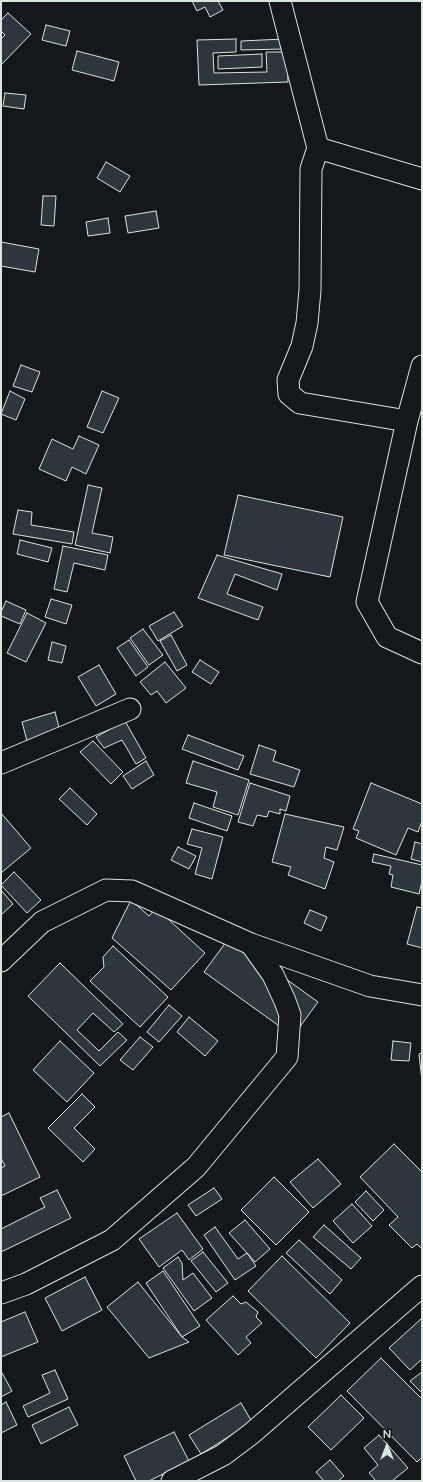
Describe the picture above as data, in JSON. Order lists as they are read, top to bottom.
{
  "north": "top"
}
